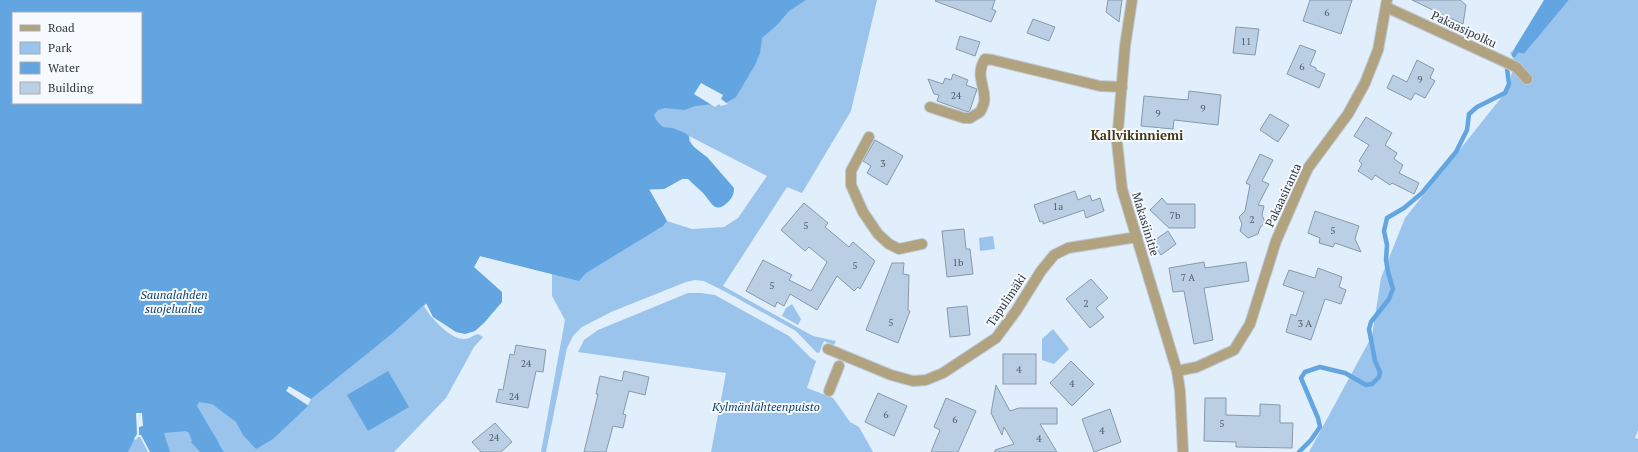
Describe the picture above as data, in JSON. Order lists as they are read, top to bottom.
{
  "streets": {
    "street": [
      "Pakaasipolku",
      "Pakaasiranta",
      "Makasiinitie",
      "Tapulimäki"
    ]
  },
  "crossings": [
    ["Pakaasipolku", "Pakaasiranta"],
    ["Pakaasiranta", "Makasiinitie"],
    ["Makasiinitie", "Tapulimäki"]
  ],
  "districts": ["Kallvikinniemi"],
  "parks": ["Saunalahden suojelualue", "Kylmänlähteenpuisto"],
  "house_numbers": [
    "6",
    "11",
    "6",
    "9",
    "24",
    "9",
    "9",
    "3",
    "1a",
    "7b",
    "2",
    "5",
    "5",
    "1b",
    "5",
    "7 A",
    "5",
    "2",
    "5",
    "3 A",
    "24",
    "4",
    "4",
    "24",
    "6",
    "6",
    "5",
    "4",
    "24",
    "4"
  ],
  "legend": [
    "Road",
    "Park",
    "Water",
    "Building"
  ]
}
